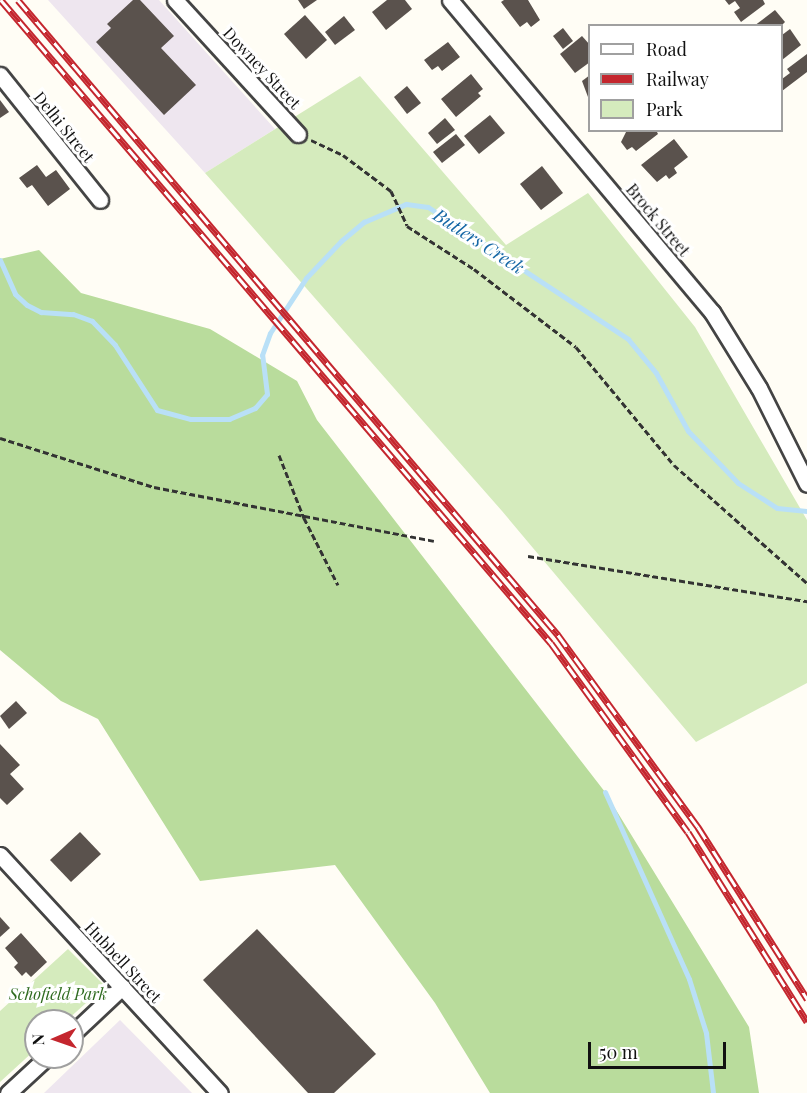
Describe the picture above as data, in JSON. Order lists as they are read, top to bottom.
{
  "streets": {
    "street": [
      "Downey Street",
      "Delhi Street",
      "Brock Street",
      "Hubbell Street"
    ]
  },
  "water": ["Butlers Creek"],
  "parks": ["Schofield Park"],
  "legend": ["Road", "Railway", "Park"],
  "scale_bar": "50 m",
  "north": "left"
}
